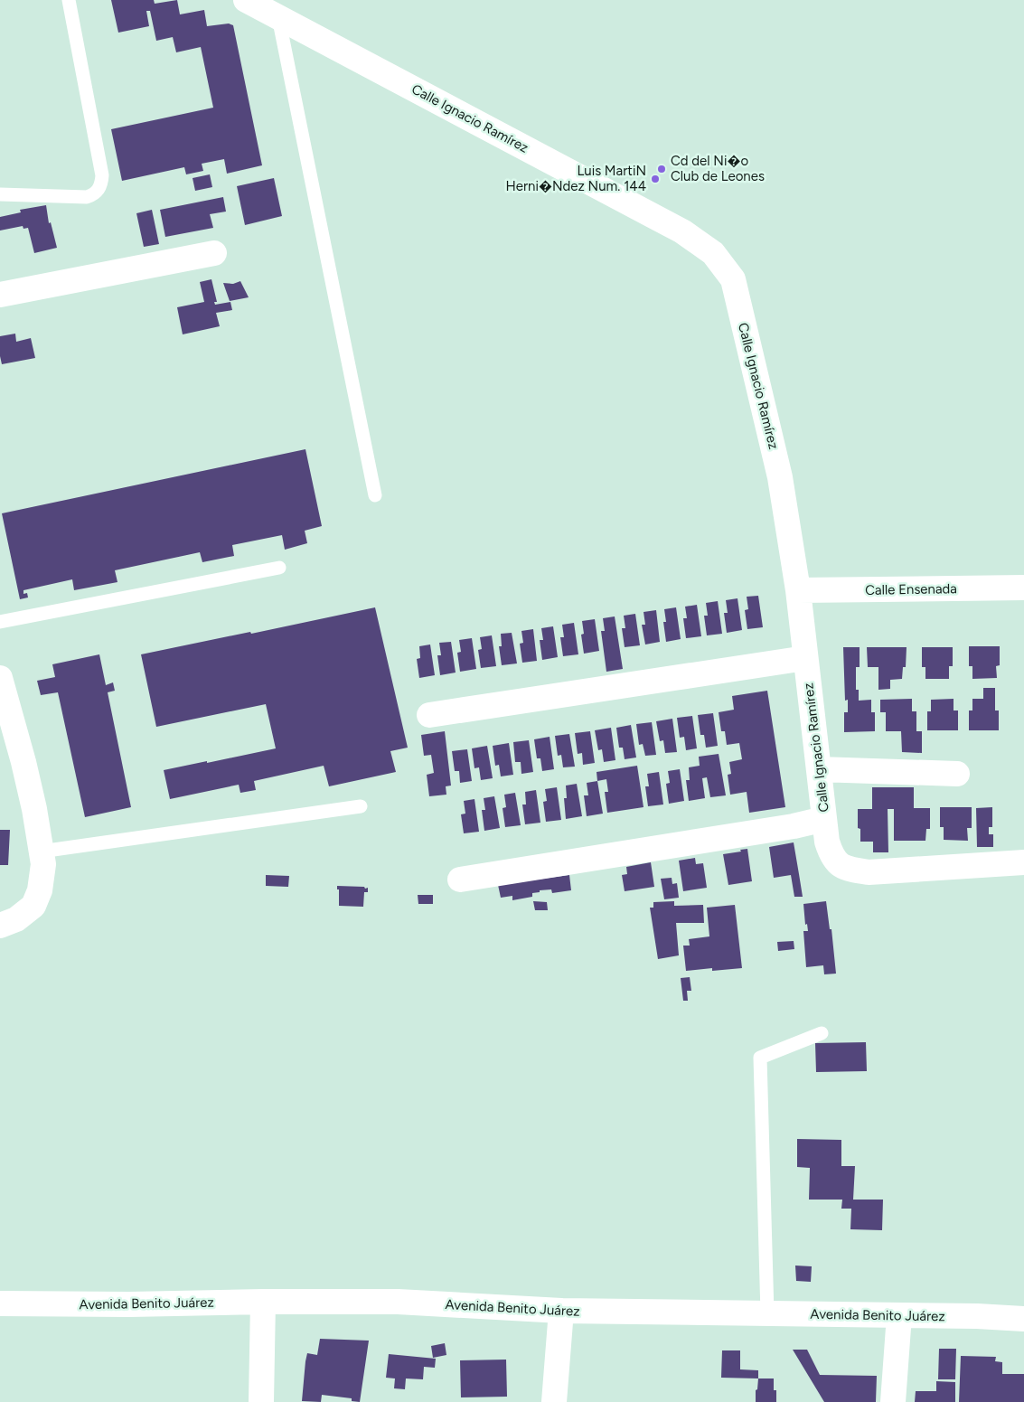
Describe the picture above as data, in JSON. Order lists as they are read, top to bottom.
{
  "streets": {
    "street": ["Calle Ignacio Ramírez", "Calle Ensenada", "Avenida Benito Juárez"]
  },
  "crossings": [
    ["Calle Ignacio Ramírez", "Calle Ensenada"]
  ],
  "places": ["Cd del Ni�o Club de Leones", "Luis MartiN Herni�Ndez Num. 144"]
}
